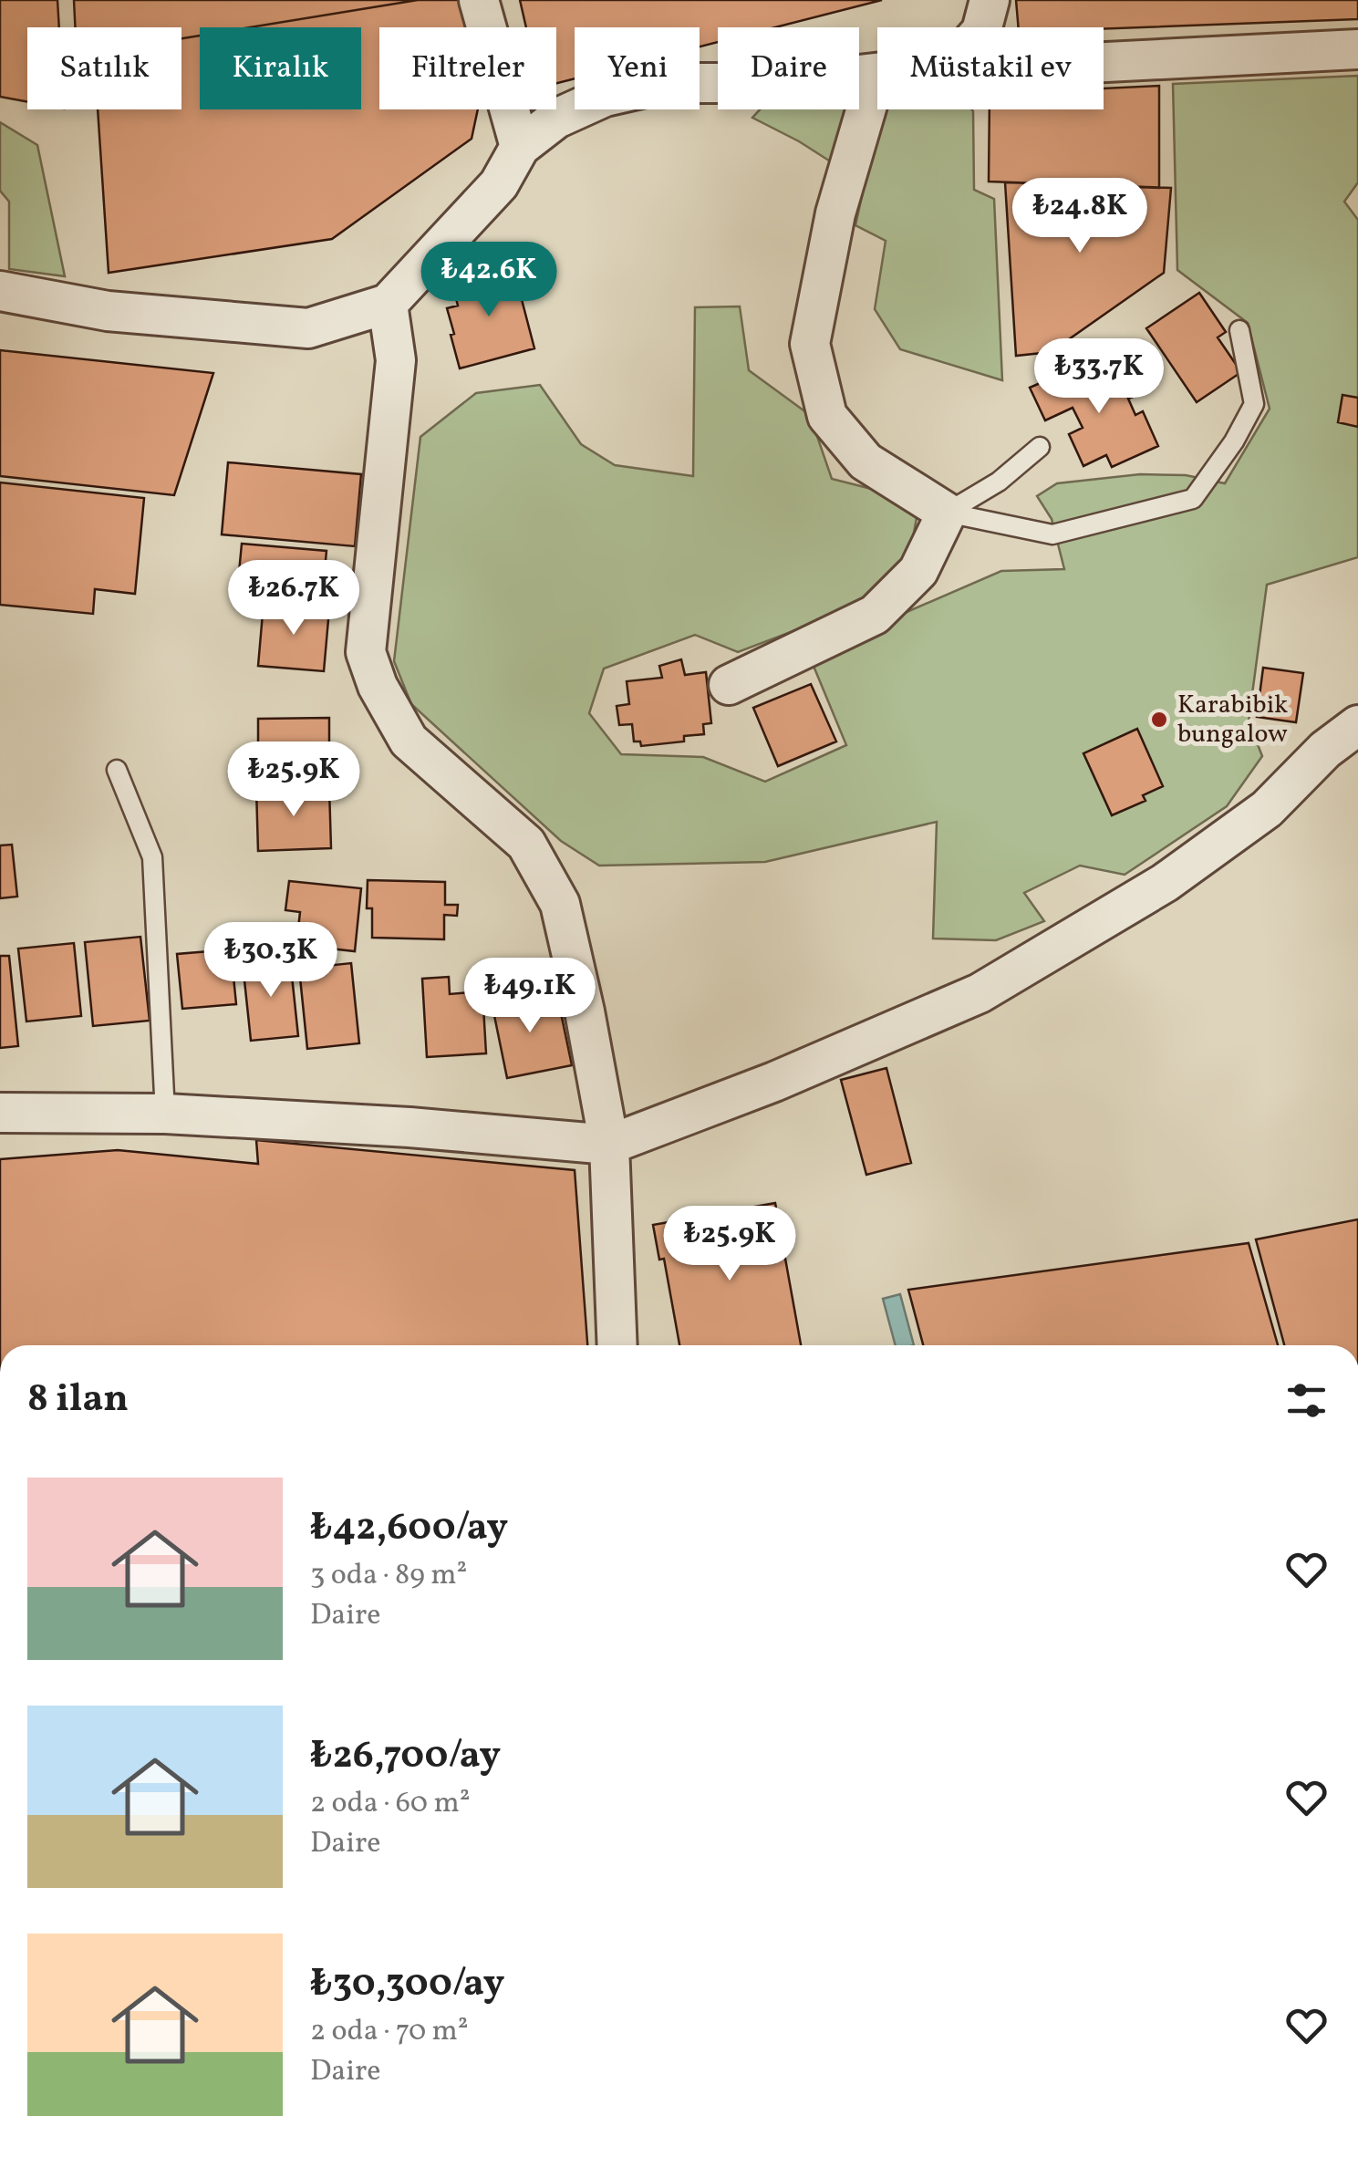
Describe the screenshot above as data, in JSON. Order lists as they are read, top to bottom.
{
  "places": ["Karabibik bungalow"],
  "page": {
    "chip": [
      "Satılık",
      "Kiralık",
      "Filtreler",
      "Yeni",
      "Daire",
      "Müstakil ev"
    ],
    "price": [
      "₺24.8K",
      "₺42.6K",
      "₺33.7K",
      "₺26.7K",
      "₺25.9K",
      "₺30.3K",
      "₺49.1K",
      "₺25.9K"
    ],
    "heading": "8 ilan",
    "list": [
      {
        "name": "₺42,600/ay",
        "note": "3 oda · 89 m² · Daire"
      },
      {
        "name": "₺26,700/ay",
        "note": "2 oda · 60 m² · Daire"
      },
      {
        "name": "₺30,300/ay",
        "note": "2 oda · 70 m² · Daire"
      }
    ]
  }
}
